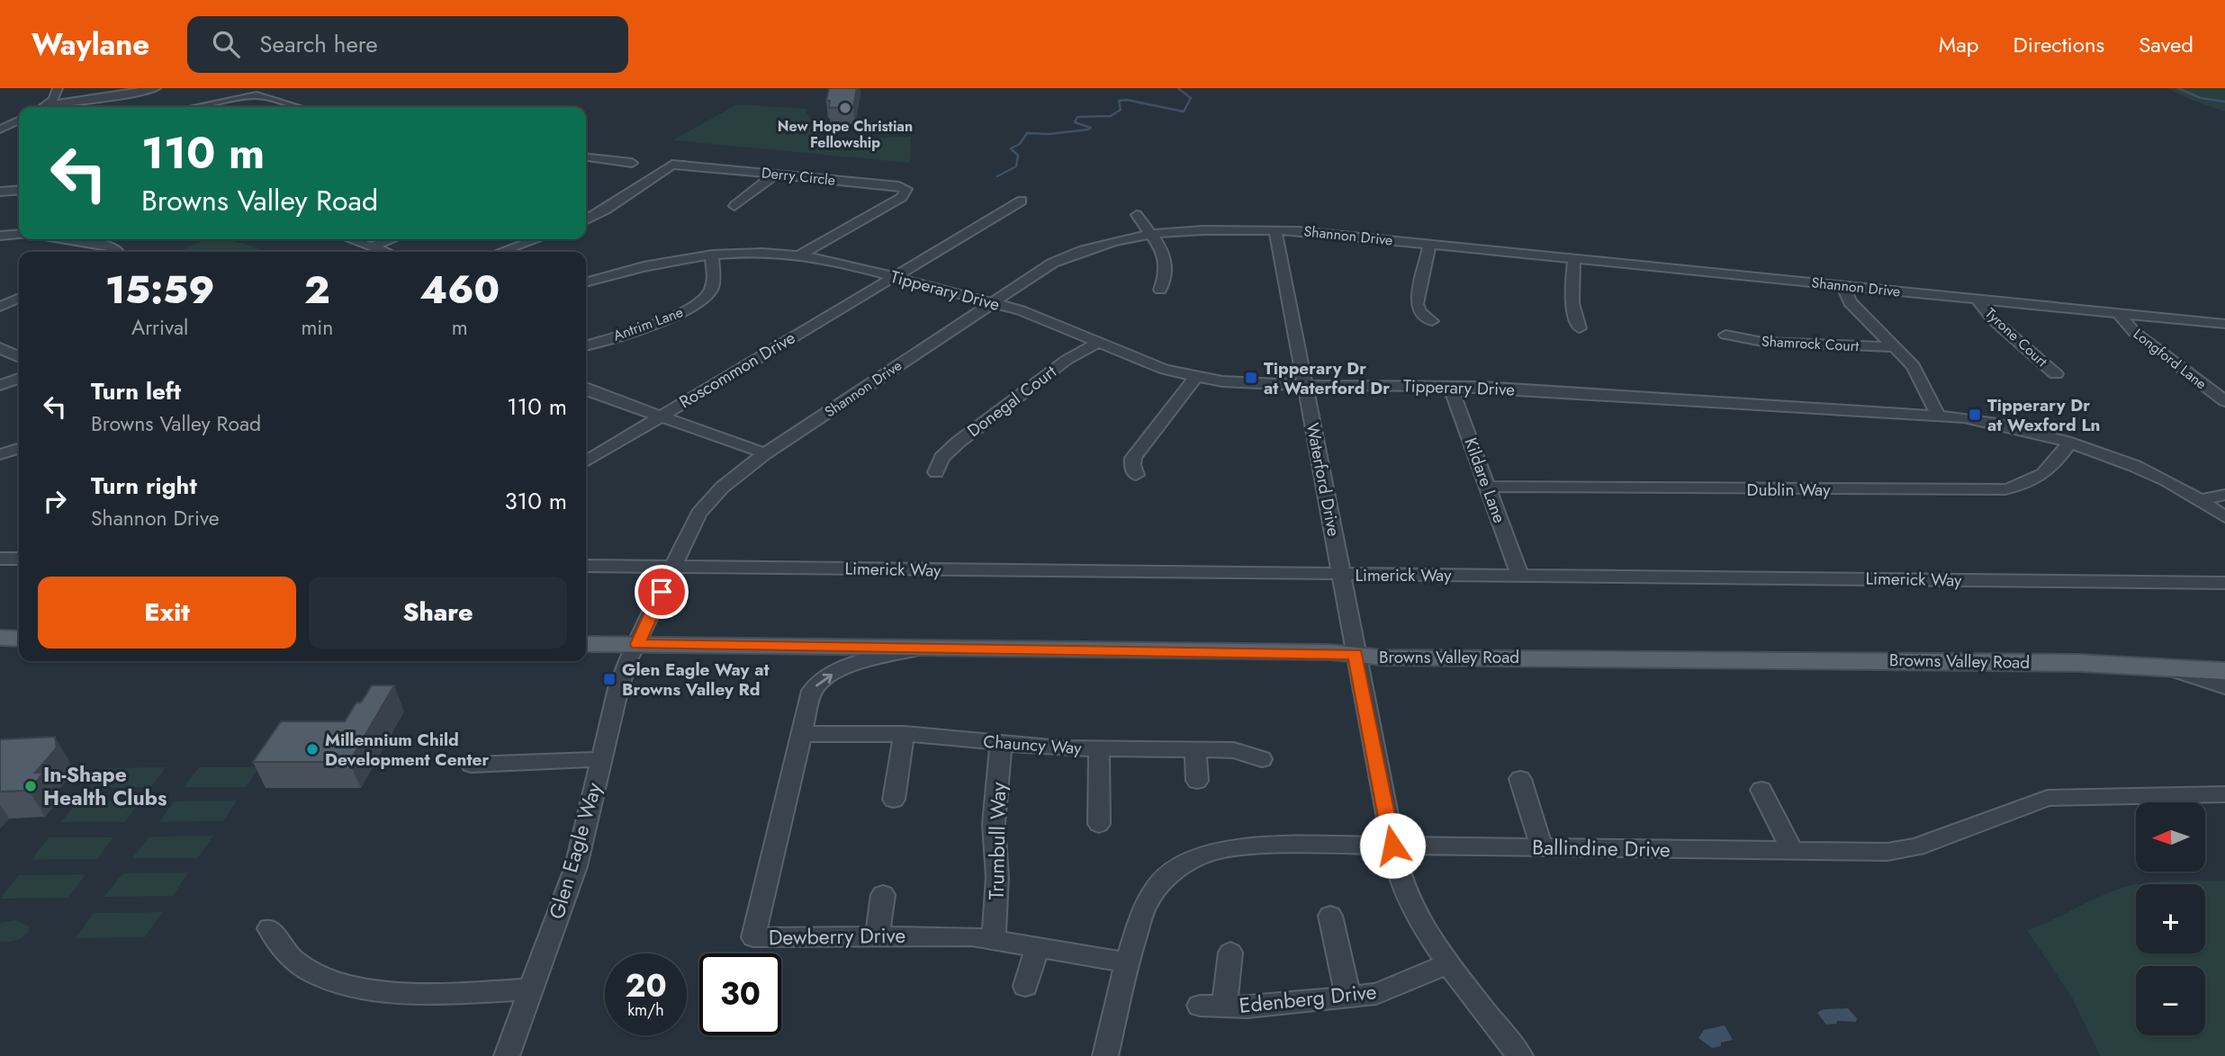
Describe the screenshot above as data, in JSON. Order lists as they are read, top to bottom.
{
  "streets": {
    "main road": ["Browns Valley Road"],
    "street": [
      "Derry Circle",
      "Shannon Drive",
      "Tipperary Drive",
      "Antrim Lane",
      "Tyrone Court",
      "Shamrock Court",
      "Longford Lane",
      "Roscommon Drive",
      "Donegal Court",
      "Waterford Drive",
      "Kildare Lane",
      "Dublin Way",
      "Limerick Way",
      "Chauncy Way",
      "Trumbull Way",
      "Ballindine Drive",
      "Glen Eagle Way",
      "Dewberry Drive",
      "Edenberg Drive"
    ]
  },
  "crossings": [
    ["Derry Circle", "Tipperary Drive"],
    ["Shannon Drive", "Tipperary Drive"],
    ["Shannon Drive", "Tyrone Court"],
    ["Shannon Drive", "Longford Lane"],
    ["Shannon Drive", "Waterford Drive"],
    ["Shannon Drive", "Limerick Way"],
    ["Shannon Drive", "Browns Valley Road"],
    ["Shannon Drive", "Glen Eagle Way"],
    ["Tipperary Drive", "Antrim Lane"],
    ["Tipperary Drive", "Roscommon Drive"],
    ["Tipperary Drive", "Donegal Court"],
    ["Tipperary Drive", "Waterford Drive"],
    ["Tipperary Drive", "Kildare Lane"],
    ["Tipperary Drive", "Dublin Way"],
    ["Waterford Drive", "Limerick Way"],
    ["Waterford Drive", "Browns Valley Road"],
    ["Waterford Drive", "Ballindine Drive"],
    ["Waterford Drive", "Edenberg Drive"],
    ["Kildare Lane", "Dublin Way"],
    ["Kildare Lane", "Limerick Way"],
    ["Browns Valley Road", "Glen Eagle Way"],
    ["Chauncy Way", "Trumbull Way"],
    ["Chauncy Way", "Dewberry Drive"],
    ["Trumbull Way", "Dewberry Drive"],
    ["Ballindine Drive", "Dewberry Drive"]
  ],
  "places": {
    "other": ["New Hope Christian Fellowship", "Millennium Child Development Center", "In-Shape Health Clubs"],
    "transit": ["Tipperary Dr at Waterford Dr", "Tipperary Dr at Wexford Ln", "Glen Eagle Way at Browns Valley Rd"]
  },
  "north": "left",
  "page": {
    "header": "Waylane",
    "search": "Search here",
    "nav": ["Map", "Directions", "Saved"],
    "turn": ["110 m", "Browns Valley Road"],
    "eta": [
      "15:59",
      "Arrival",
      "2",
      "min",
      "460",
      "m"
    ],
    "list": [
      {
        "name": "Turn left",
        "note": "Browns Valley Road",
        "value": "110 m"
      },
      {
        "name": "Turn right",
        "note": "Shannon Drive",
        "value": "310 m"
      }
    ],
    "buttons": ["Exit", "Share"],
    "map_buttons": ["+", "−"],
    "speed": "20 km/h",
    "limit": "30"
  }
}
